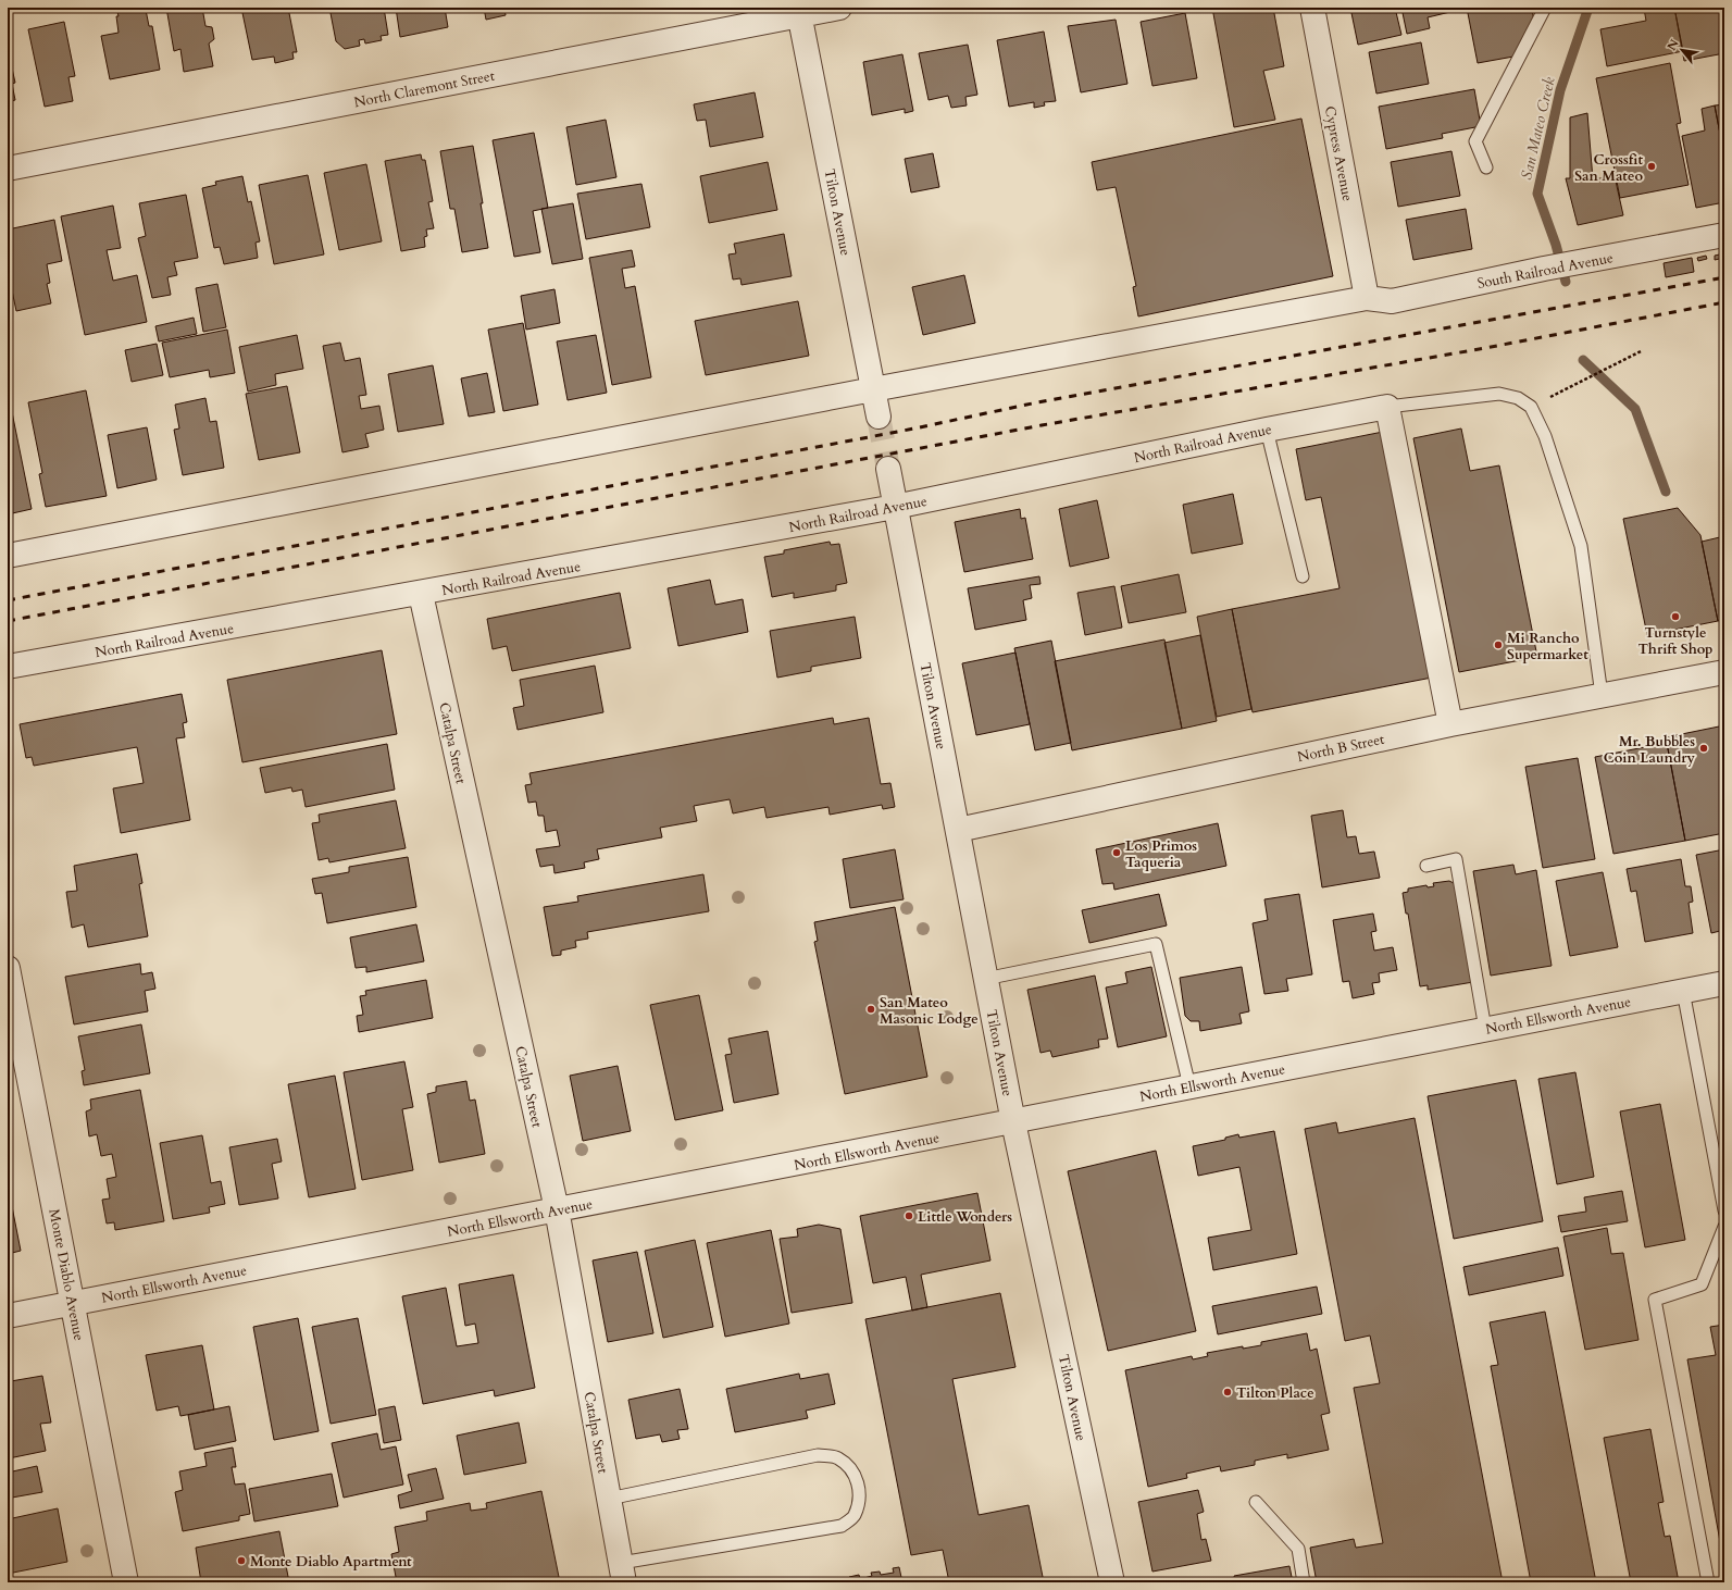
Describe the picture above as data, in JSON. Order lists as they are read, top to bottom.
{
  "streets": {
    "street": [
      "North Claremont Street",
      "Cypress Avenue",
      "Tilton Avenue",
      "South Railroad Avenue",
      "North Railroad Avenue",
      "Catalpa Street",
      "North B Street",
      "North Ellsworth Avenue",
      "Monte Diablo Avenue"
    ]
  },
  "crossings": [
    ["North Claremont Street", "Tilton Avenue"],
    ["Cypress Avenue", "South Railroad Avenue"],
    ["Tilton Avenue", "North Railroad Avenue"],
    ["Tilton Avenue", "North B Street"],
    ["Tilton Avenue", "North Ellsworth Avenue"],
    ["North Railroad Avenue", "Catalpa Street"],
    ["Catalpa Street", "North Ellsworth Avenue"],
    ["North Ellsworth Avenue", "Monte Diablo Avenue"]
  ],
  "water": ["San Mateo Creek"],
  "places": [
    "Crossfit San Mateo",
    "Turnstyle Thrift Shop",
    "Mi Rancho Supermarket",
    "Mr. Bubbles Coin Laundry",
    "Los Primos Taqueria",
    "San Mateo Masonic Lodge",
    "Little Wonders",
    "Tilton Place",
    "Monte Diablo Apartment"
  ],
  "north": "top left"
}
